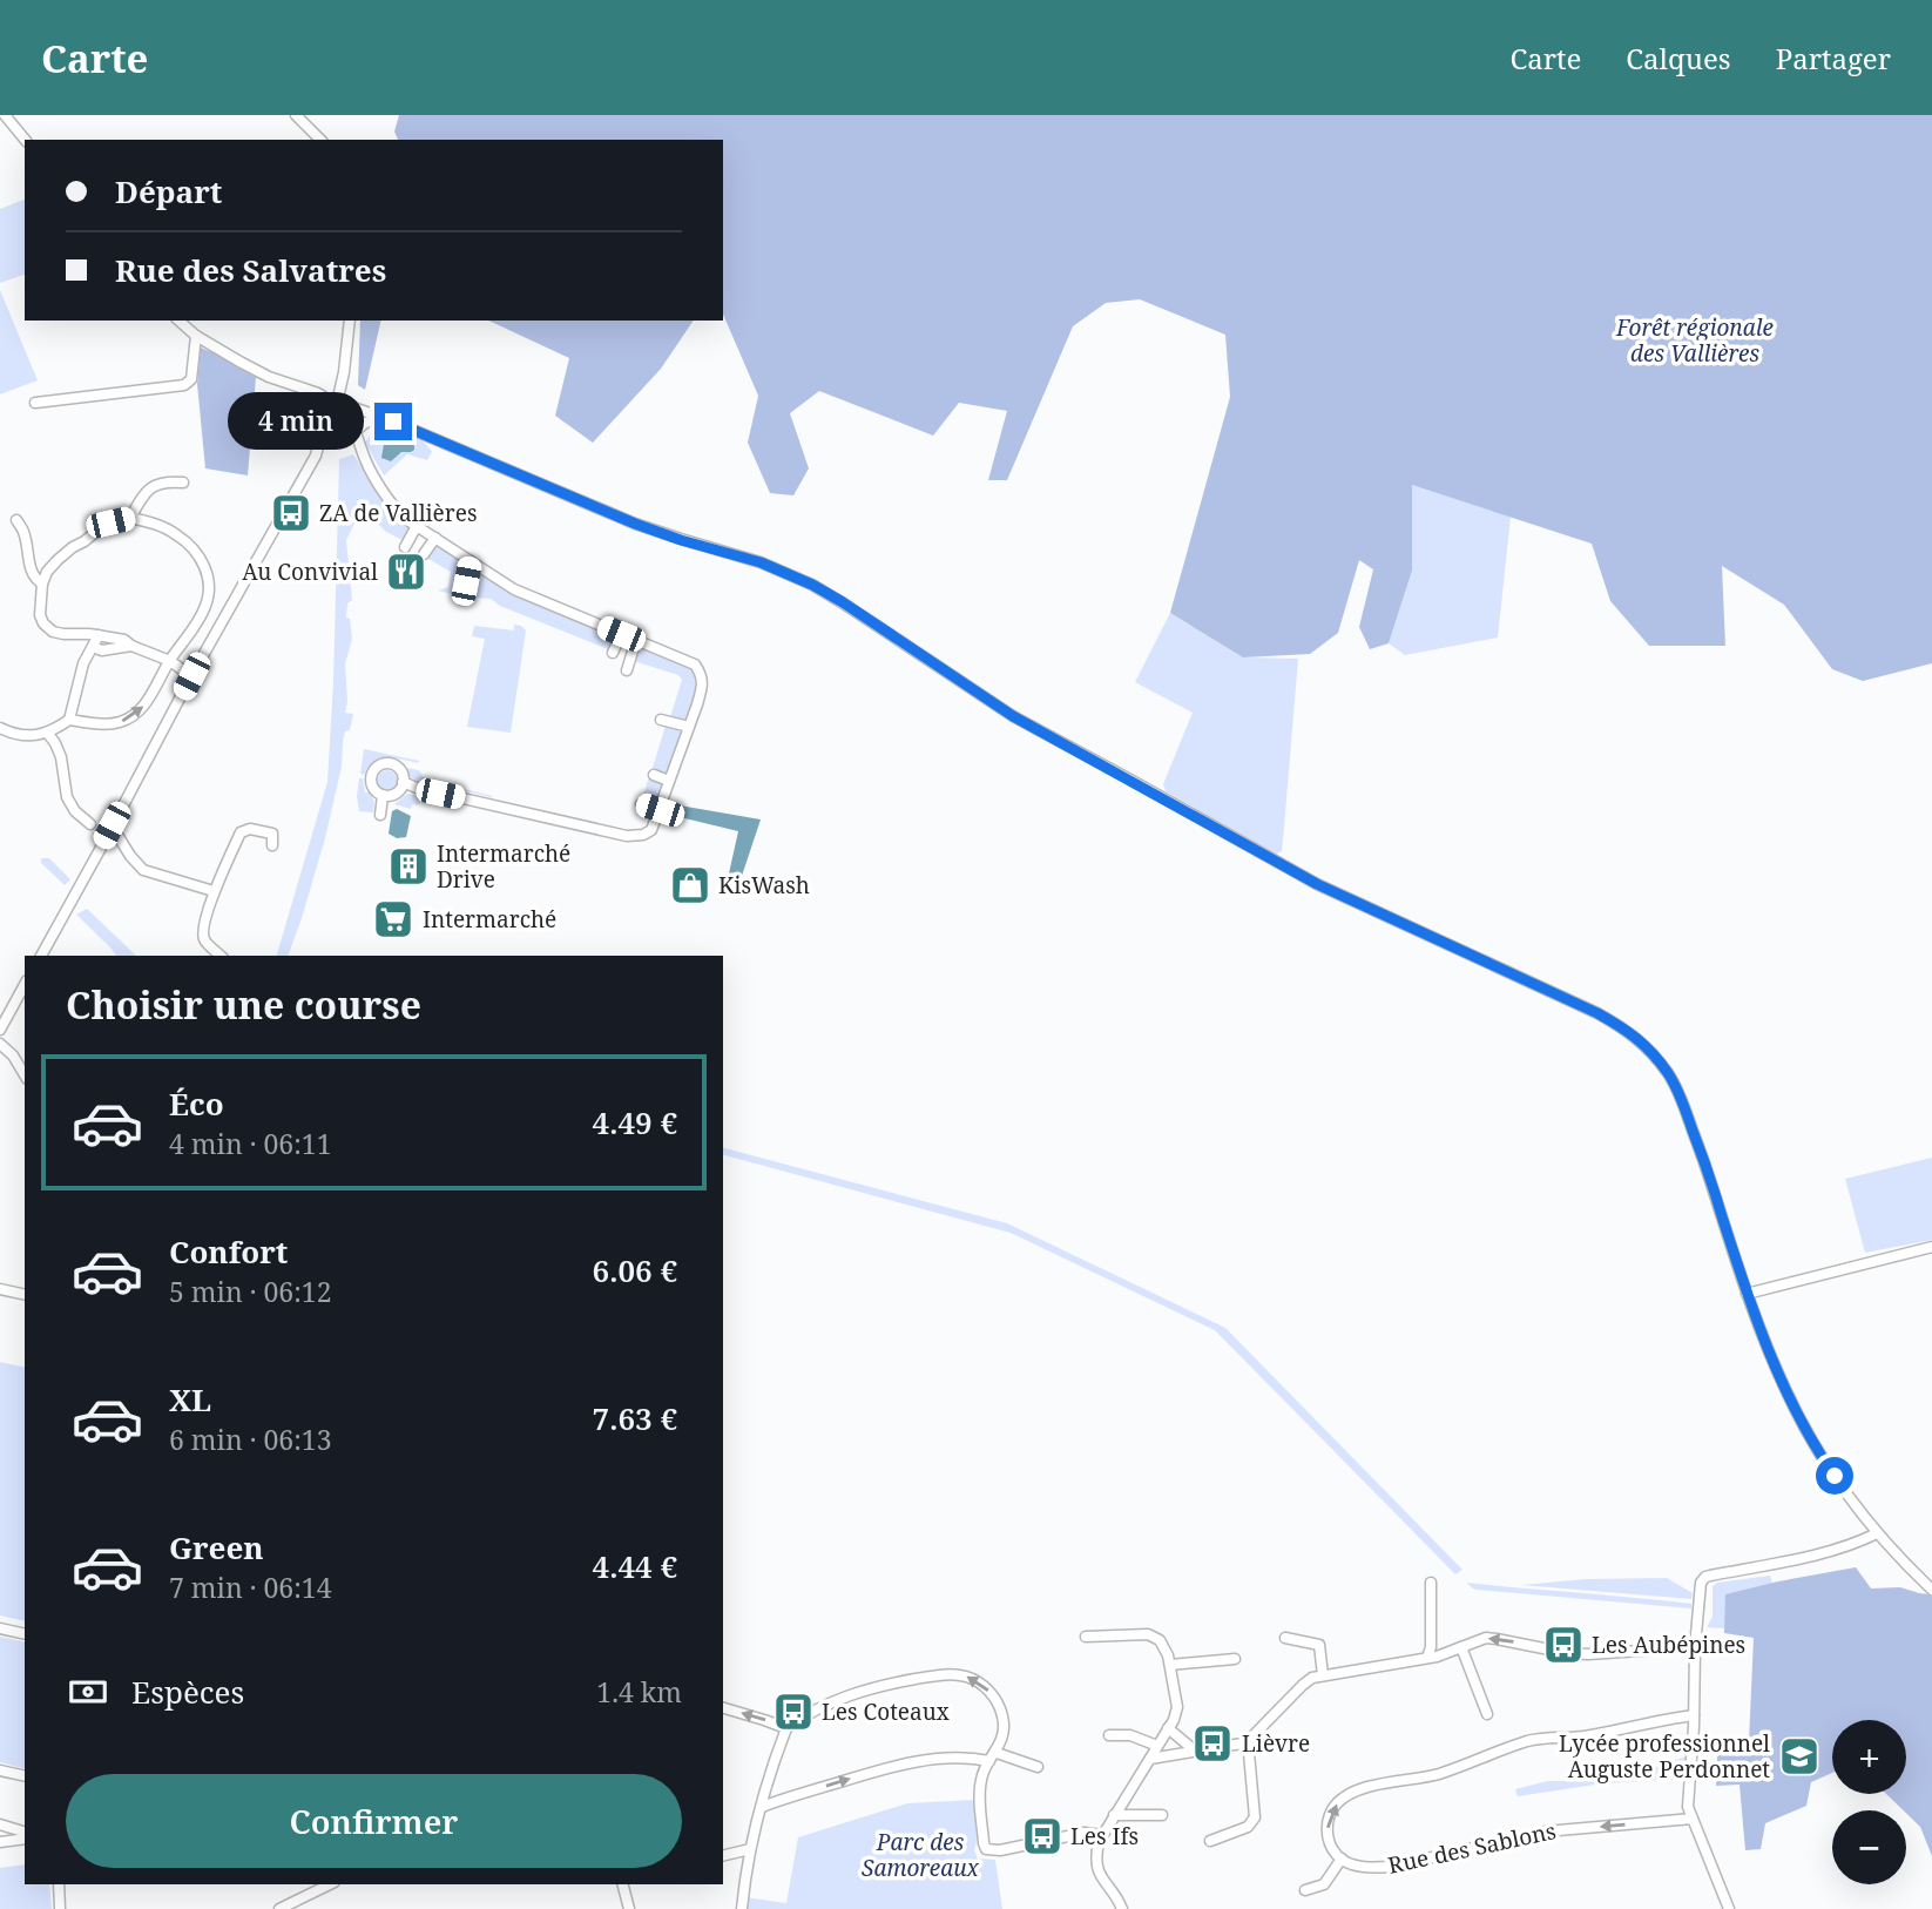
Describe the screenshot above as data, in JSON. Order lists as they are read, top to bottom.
{
  "streets": {
    "street": ["Rue des Sablons"]
  },
  "one_way": ["Rue des Sablons"],
  "parks": ["Forêt régionale des Vallières", "Parc des Samoreaux"],
  "places": {
    "bus stop": [
      "ZA de Vallières",
      "Les Aubépines",
      "Les Coteaux",
      "Lièvre",
      "Les Ifs"
    ],
    "restaurant": ["Au Convivial"],
    "building": ["Intermarché Drive"],
    "shop": ["KisWash"],
    "supermarket": ["Intermarché"],
    "school or university": ["Lycée professionnel Auguste Perdonnet"]
  },
  "page": {
    "header": "Carte",
    "nav": ["Carte", "Calques", "Partager"],
    "banner": ["Départ", "Rue des Salvatres"],
    "bubble": "4 min",
    "heading": "Choisir une course",
    "list": [
      {
        "name": "Éco",
        "note": "4 min · 06:11",
        "value": "4.49 €"
      },
      {
        "name": "Confort",
        "note": "5 min · 06:12",
        "value": "6.06 €"
      },
      {
        "name": "XL",
        "note": "6 min · 06:13",
        "value": "7.63 €"
      },
      {
        "name": "Green",
        "note": "7 min · 06:14",
        "value": "4.44 €"
      }
    ],
    "pay": ["Espèces", "1.4 km"],
    "map_buttons": ["+", "−"],
    "buttons": "Confirmer"
  }
}
